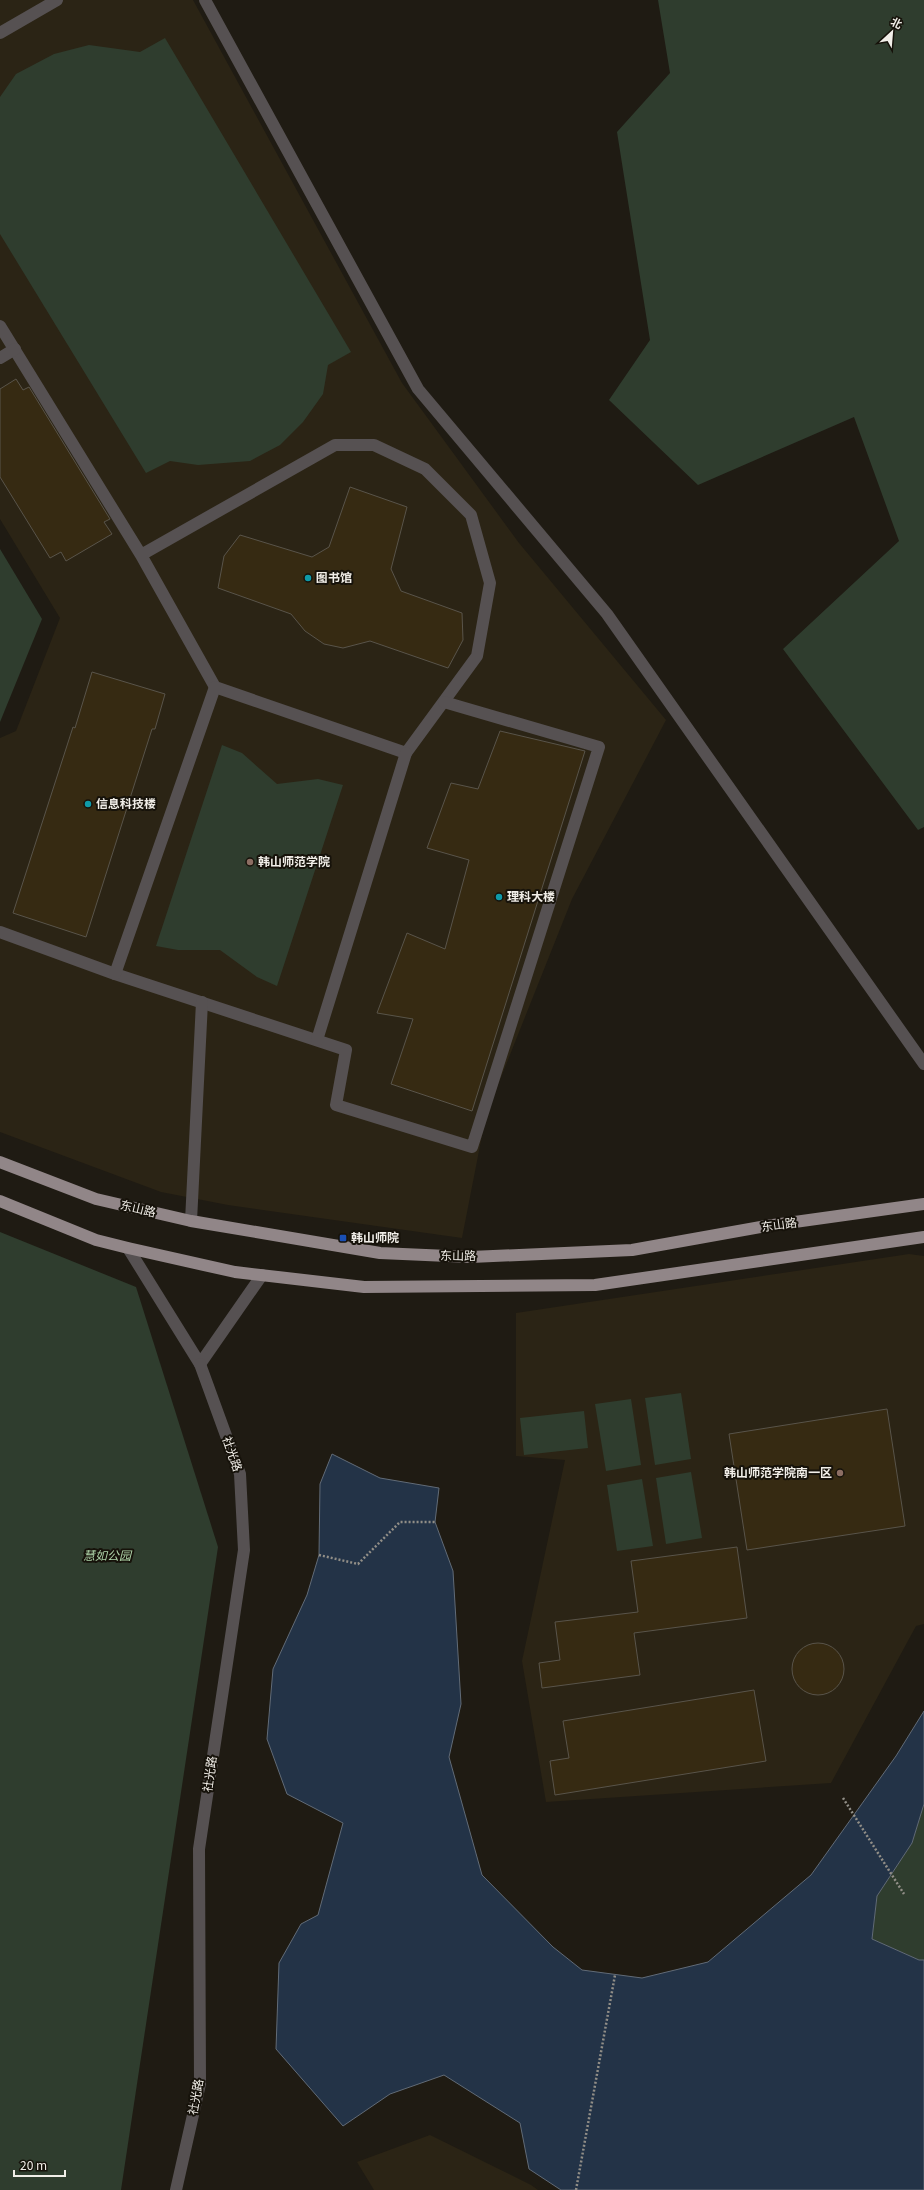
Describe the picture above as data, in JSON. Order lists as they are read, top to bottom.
{
  "streets": {
    "main road": ["东山路"],
    "street": ["社光路"]
  },
  "parks": ["慧如公园"],
  "places": {
    "other": [
      "图书馆",
      "信息科技楼",
      "韩山师范学院",
      "理科大楼",
      "韩山师范学院南一区"
    ],
    "transit": ["韩山师院"]
  },
  "scale_bar": "20 m",
  "north": "top right"
}
